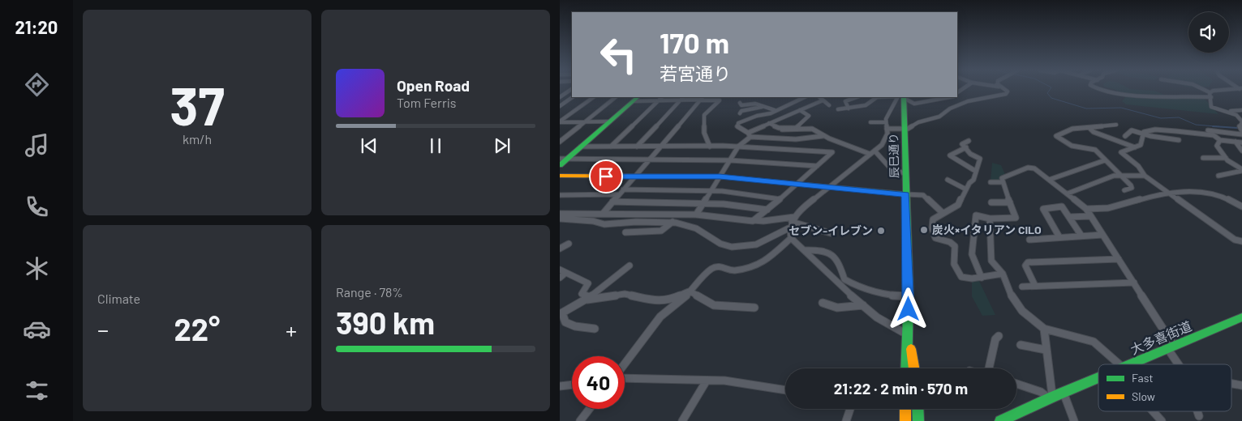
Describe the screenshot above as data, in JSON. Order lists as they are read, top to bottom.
{
  "streets": {
    "main road": ["辰巳通り", "大多喜街道"]
  },
  "places": ["炭火×イタリアン CILO", "セブン-イレブン"],
  "legend": ["Fast", "Slow"],
  "page": {
    "tabs": "21:20",
    "tile": [
      ["37", "km/h"],
      "Climate",
      ["Range · 78%", "390 km"]
    ],
    "turn": ["170 m", "若宮通り"],
    "song": ["Open Road", "Tom Ferris"],
    "heat": ["−", "22°", "+"],
    "limit": "40",
    "trip": "21:22 · 2 min · 570 m"
  }
}
